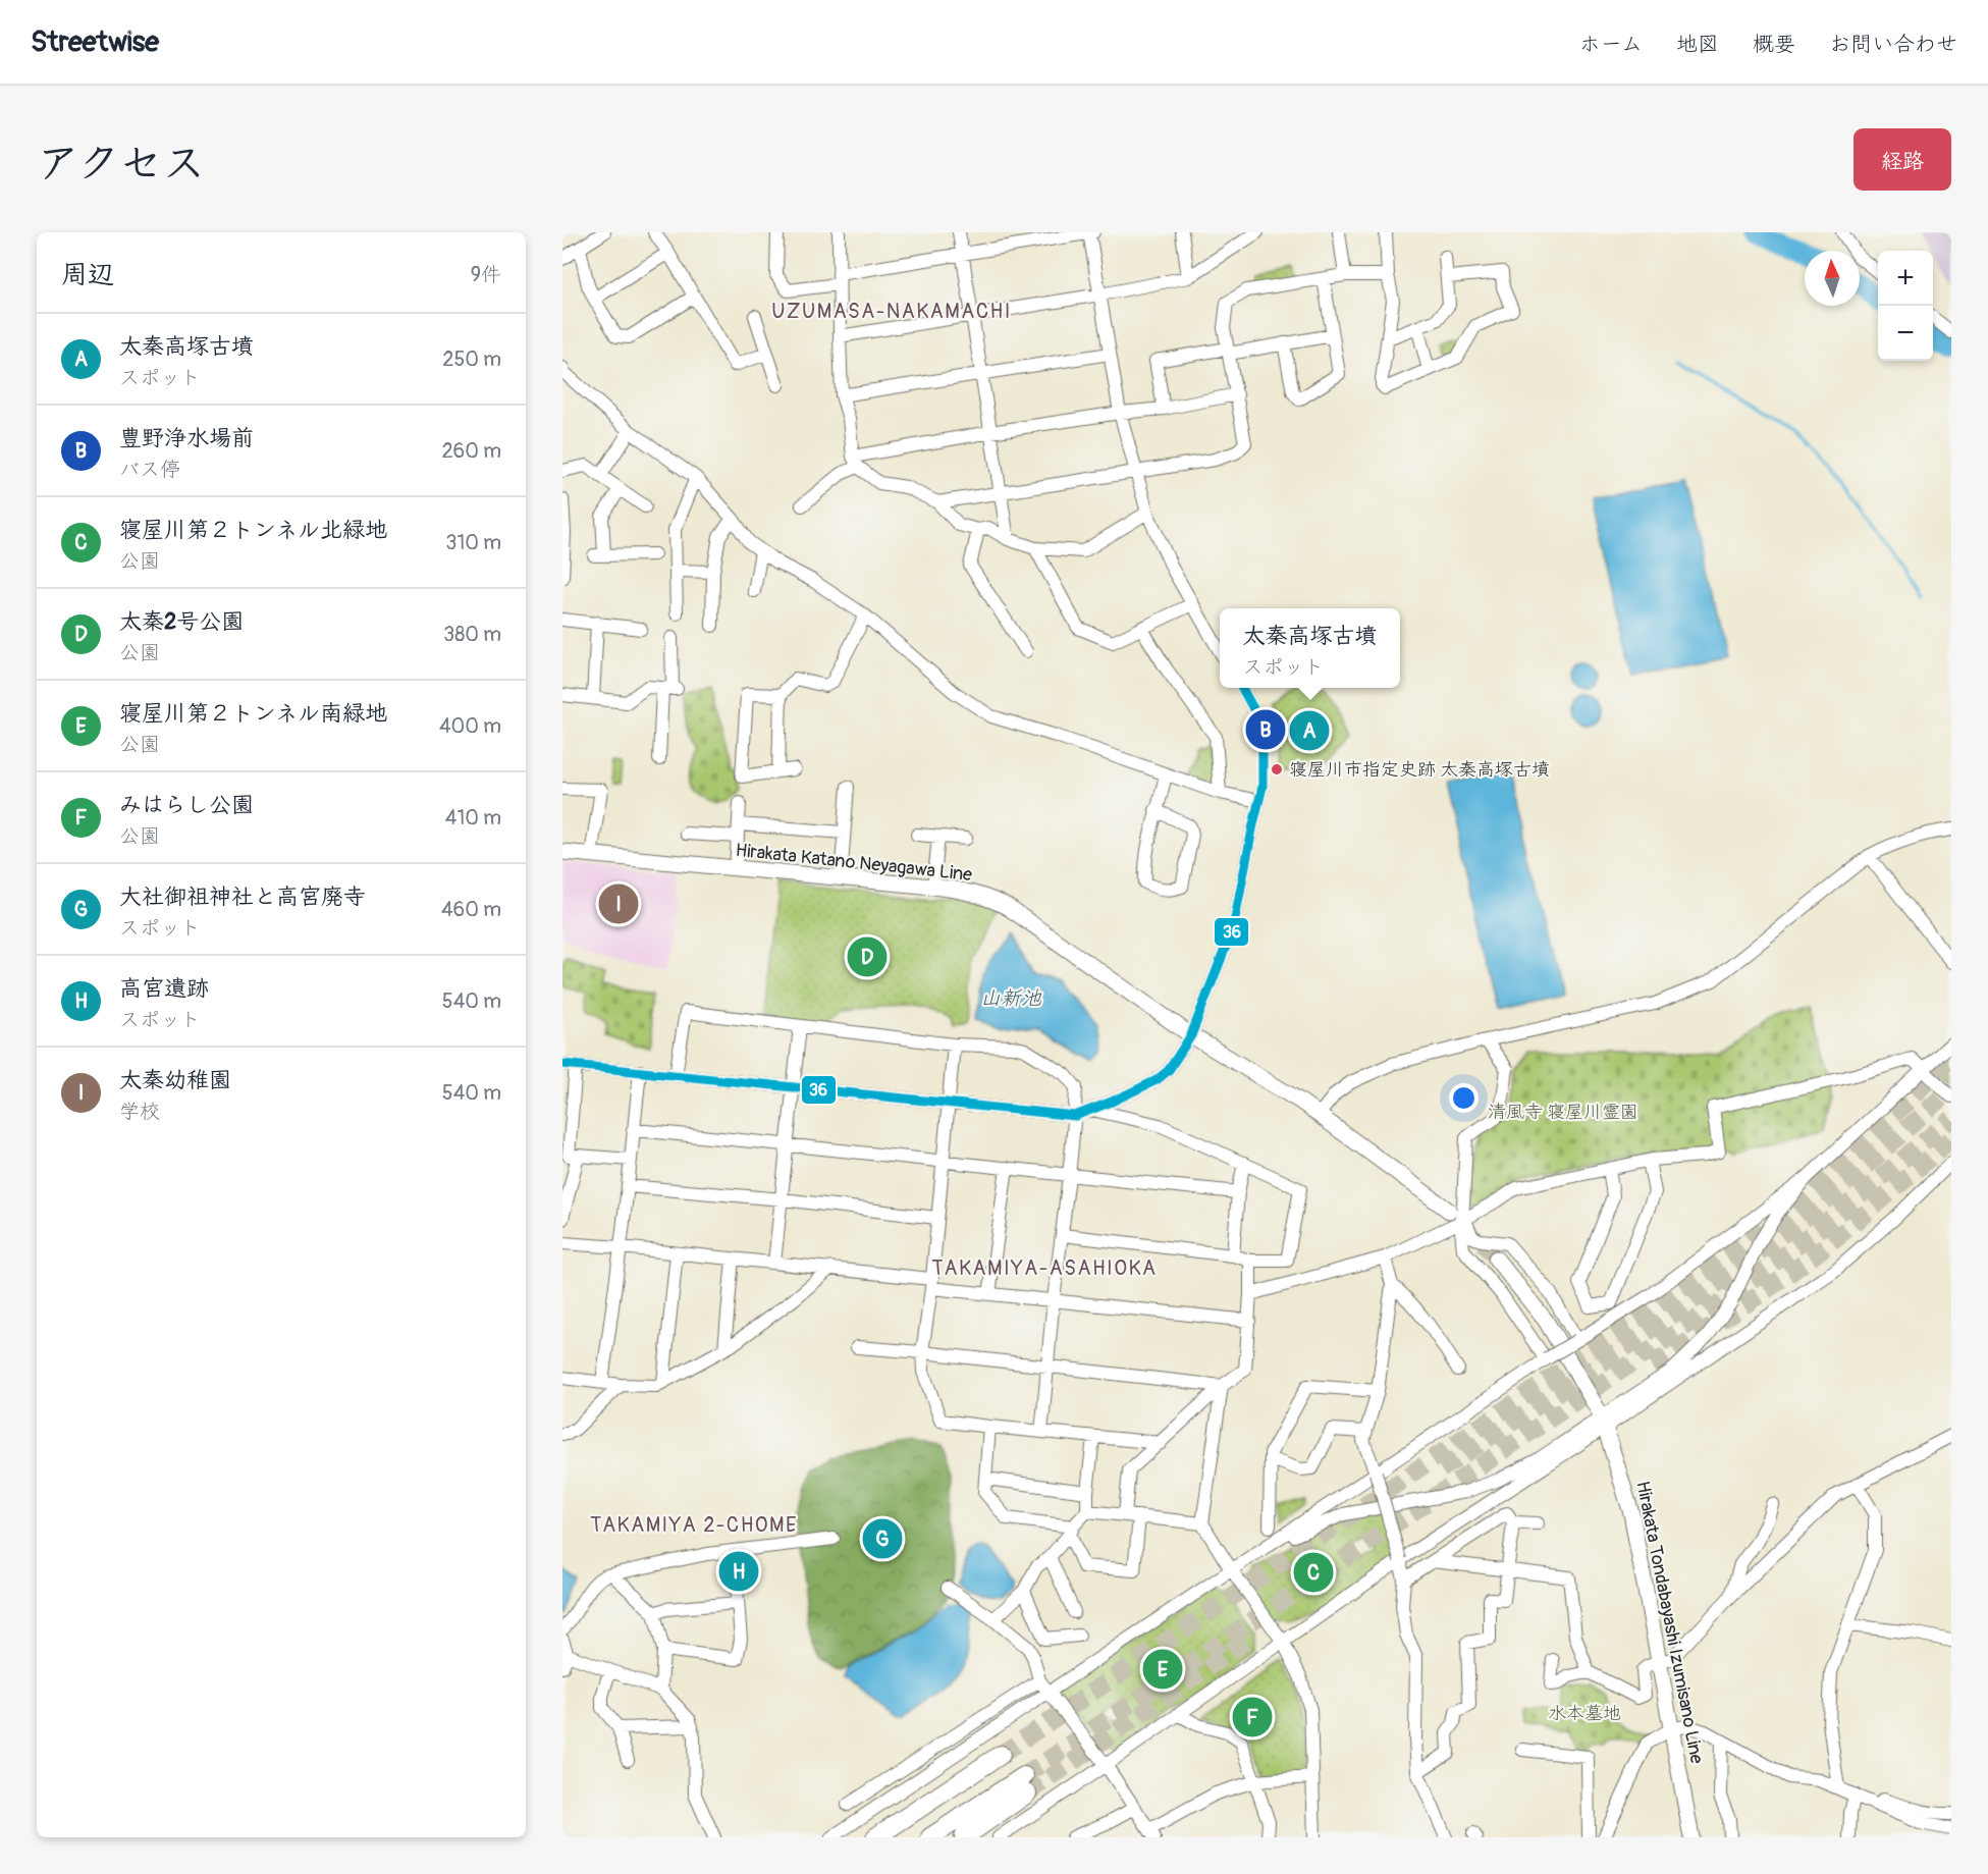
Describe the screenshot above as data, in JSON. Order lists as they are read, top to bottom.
{
  "streets": {
    "main road": ["Hirakata Katano Neyagawa Line", "Hirakata Tondabayashi Izumisano Line"]
  },
  "districts": ["UZUMASA-NAKAMACHI", "TAKAMIYA-ASAHIOKA", "TAKAMIYA 2-CHOME"],
  "water": ["山新池"],
  "parks": ["清風寺 寝屋川霊園", "水本墓地"],
  "places": ["寝屋川市指定史跡 太秦高塚古墳"],
  "lines": ["transit line 36"],
  "north": "top",
  "page": {
    "header": "Streetwise",
    "nav": [
      "ホーム",
      "地図",
      "概要",
      "お問い合わせ"
    ],
    "title": "アクセス",
    "buttons": "経路",
    "heading": ["周辺", "9件"],
    "map_buttons": ["+", "−"],
    "list": [
      {
        "mark": "A",
        "name": "太秦高塚古墳",
        "note": "スポット",
        "value": "250 m"
      },
      {
        "mark": "B",
        "name": "豊野浄水場前",
        "note": "バス停",
        "value": "260 m"
      },
      {
        "mark": "C",
        "name": "寝屋川第２トンネル北緑地",
        "note": "公園",
        "value": "310 m"
      },
      {
        "mark": "D",
        "name": "太秦2号公園",
        "note": "公園",
        "value": "380 m"
      },
      {
        "mark": "E",
        "name": "寝屋川第２トンネル南緑地",
        "note": "公園",
        "value": "400 m"
      },
      {
        "mark": "F",
        "name": "みはらし公園",
        "note": "公園",
        "value": "410 m"
      },
      {
        "mark": "G",
        "name": "大社御祖神社と高宮廃寺",
        "note": "スポット",
        "value": "460 m"
      },
      {
        "mark": "H",
        "name": "高宮遺跡",
        "note": "スポット",
        "value": "540 m"
      },
      {
        "mark": "I",
        "name": "太秦幼稚園",
        "note": "学校",
        "value": "540 m"
      }
    ],
    "popup": ["太秦高塚古墳", "スポット"],
    "pins": [
      "B",
      "A",
      "I",
      "D",
      "G",
      "H",
      "C",
      "E",
      "F"
    ]
  }
}
